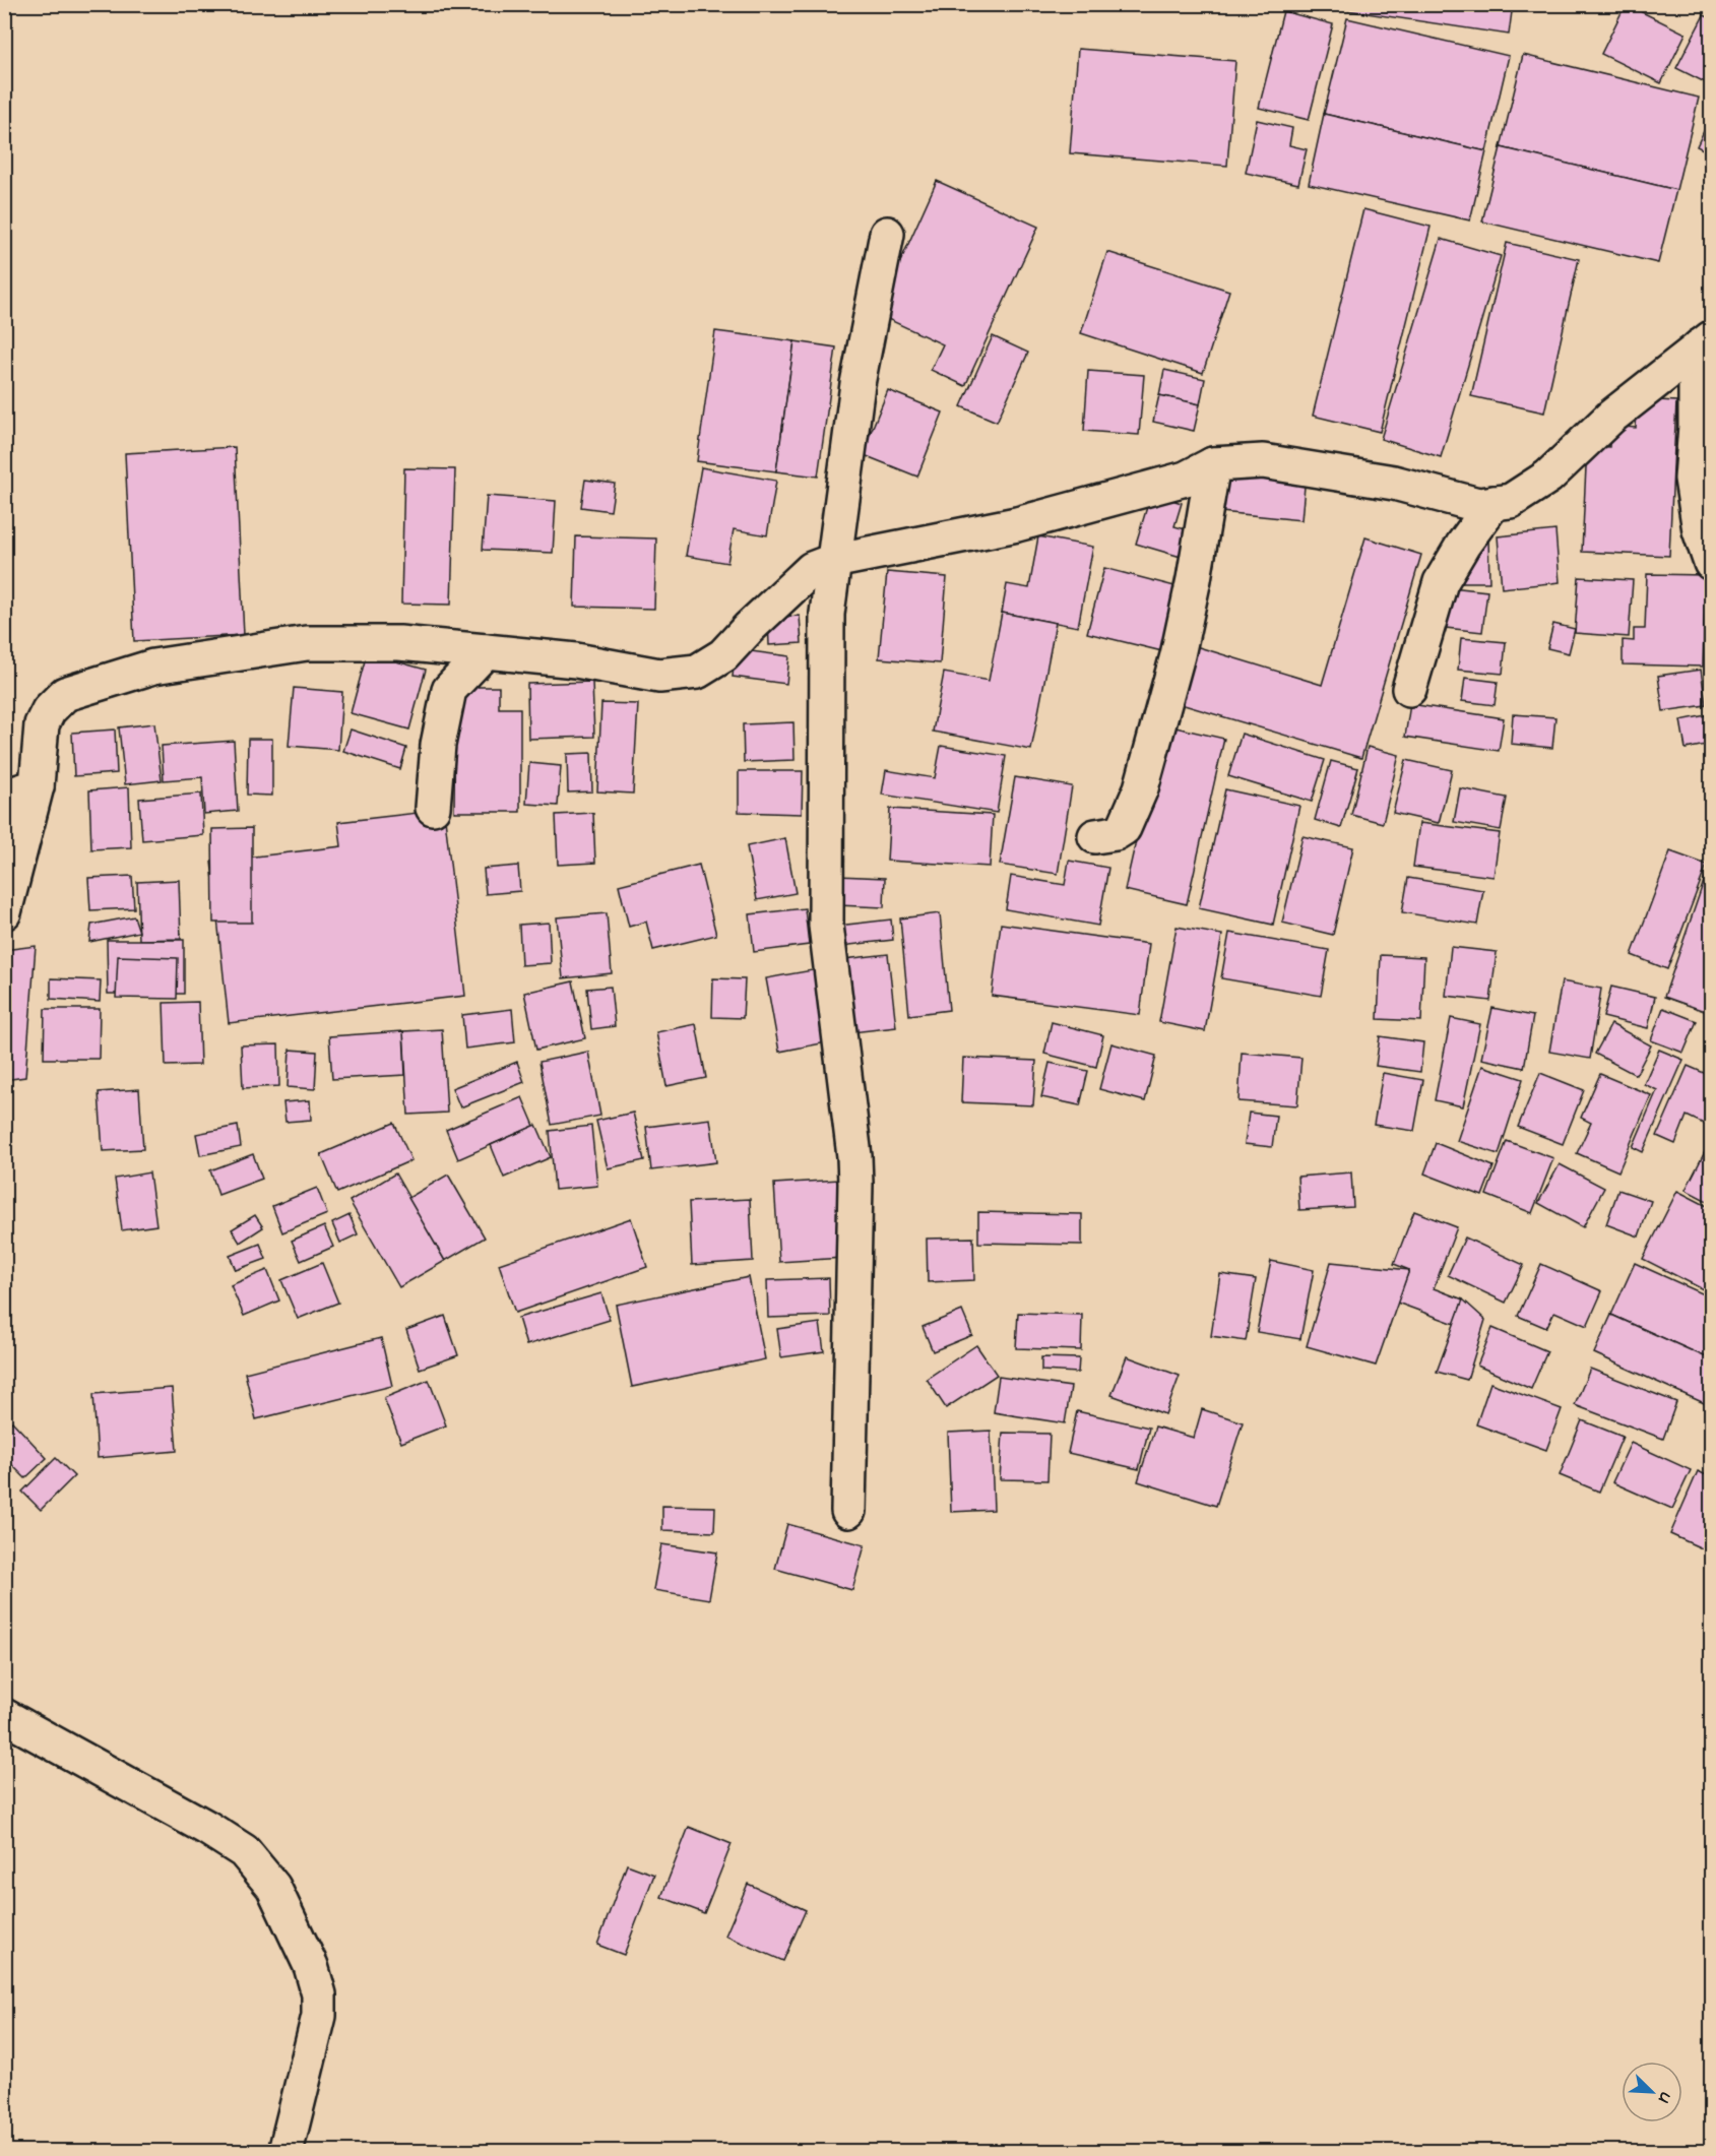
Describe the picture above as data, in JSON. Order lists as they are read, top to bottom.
{
  "north": "bottom right"
}
